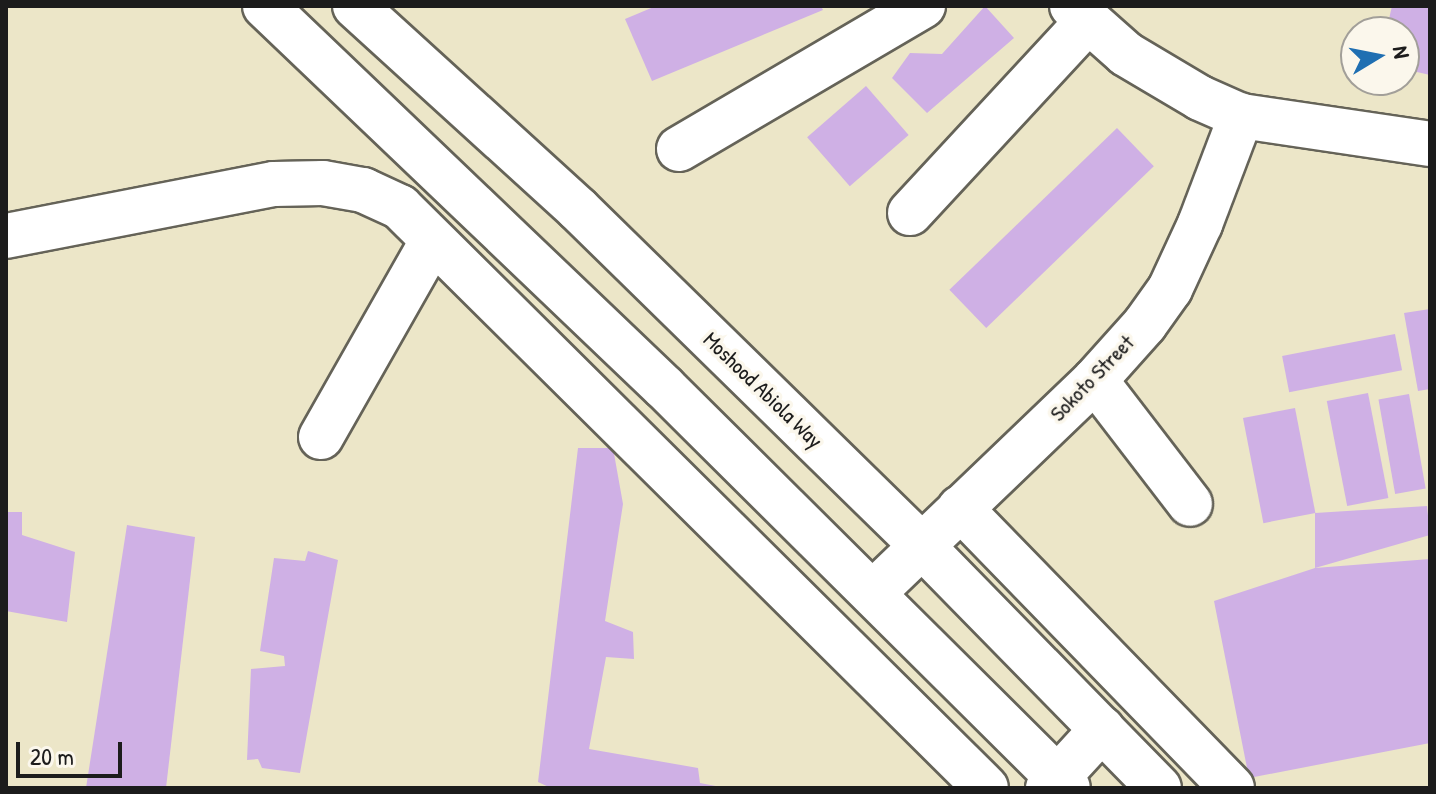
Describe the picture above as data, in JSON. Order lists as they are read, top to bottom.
{
  "streets": {
    "main road": ["Sokoto Street", "Moshood Abiola Way"]
  },
  "crossings": [
    ["Sokoto Street", "Moshood Abiola Way"]
  ],
  "scale_bar": "20 m",
  "north": "right"
}
